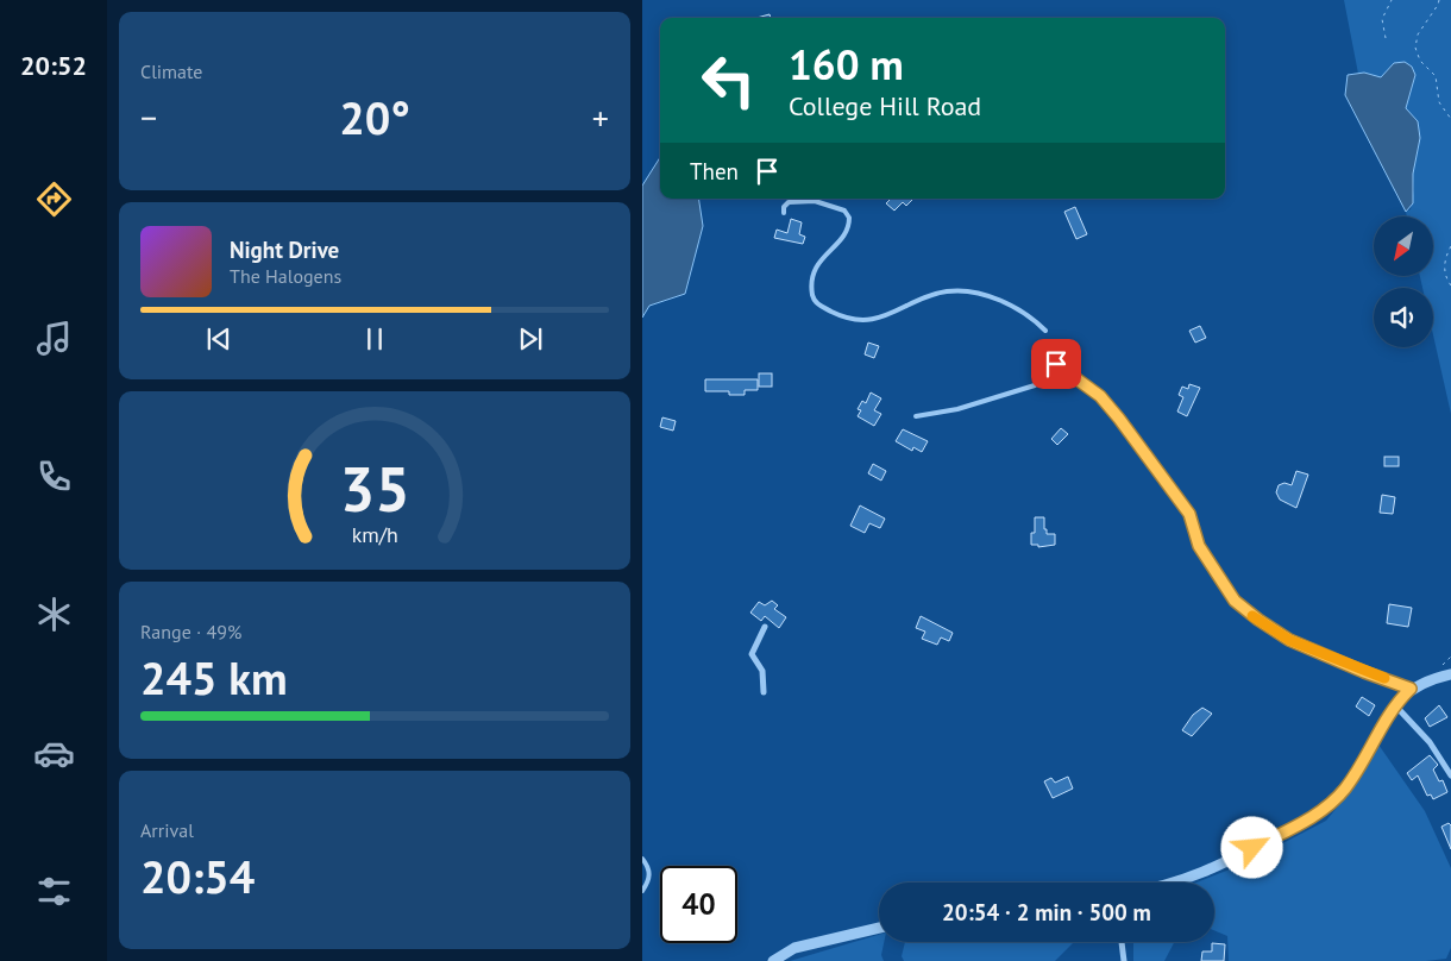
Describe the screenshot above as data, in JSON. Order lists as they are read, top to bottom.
{
  "north": "bottom left",
  "page": {
    "tabs": "20:52",
    "tile": [
      "Climate",
      ["Range · 49%", "245 km"],
      ["Arrival", "20:54"]
    ],
    "turn": ["160 m", "College Hill Road"],
    "heat": ["−", "20°", "+"],
    "then": "Then",
    "song": ["Night Drive", "The Halogens"],
    "limit": "40",
    "trip": "20:54 · 2 min · 500 m",
    "gauge": ["35", "km/h"]
  }
}
